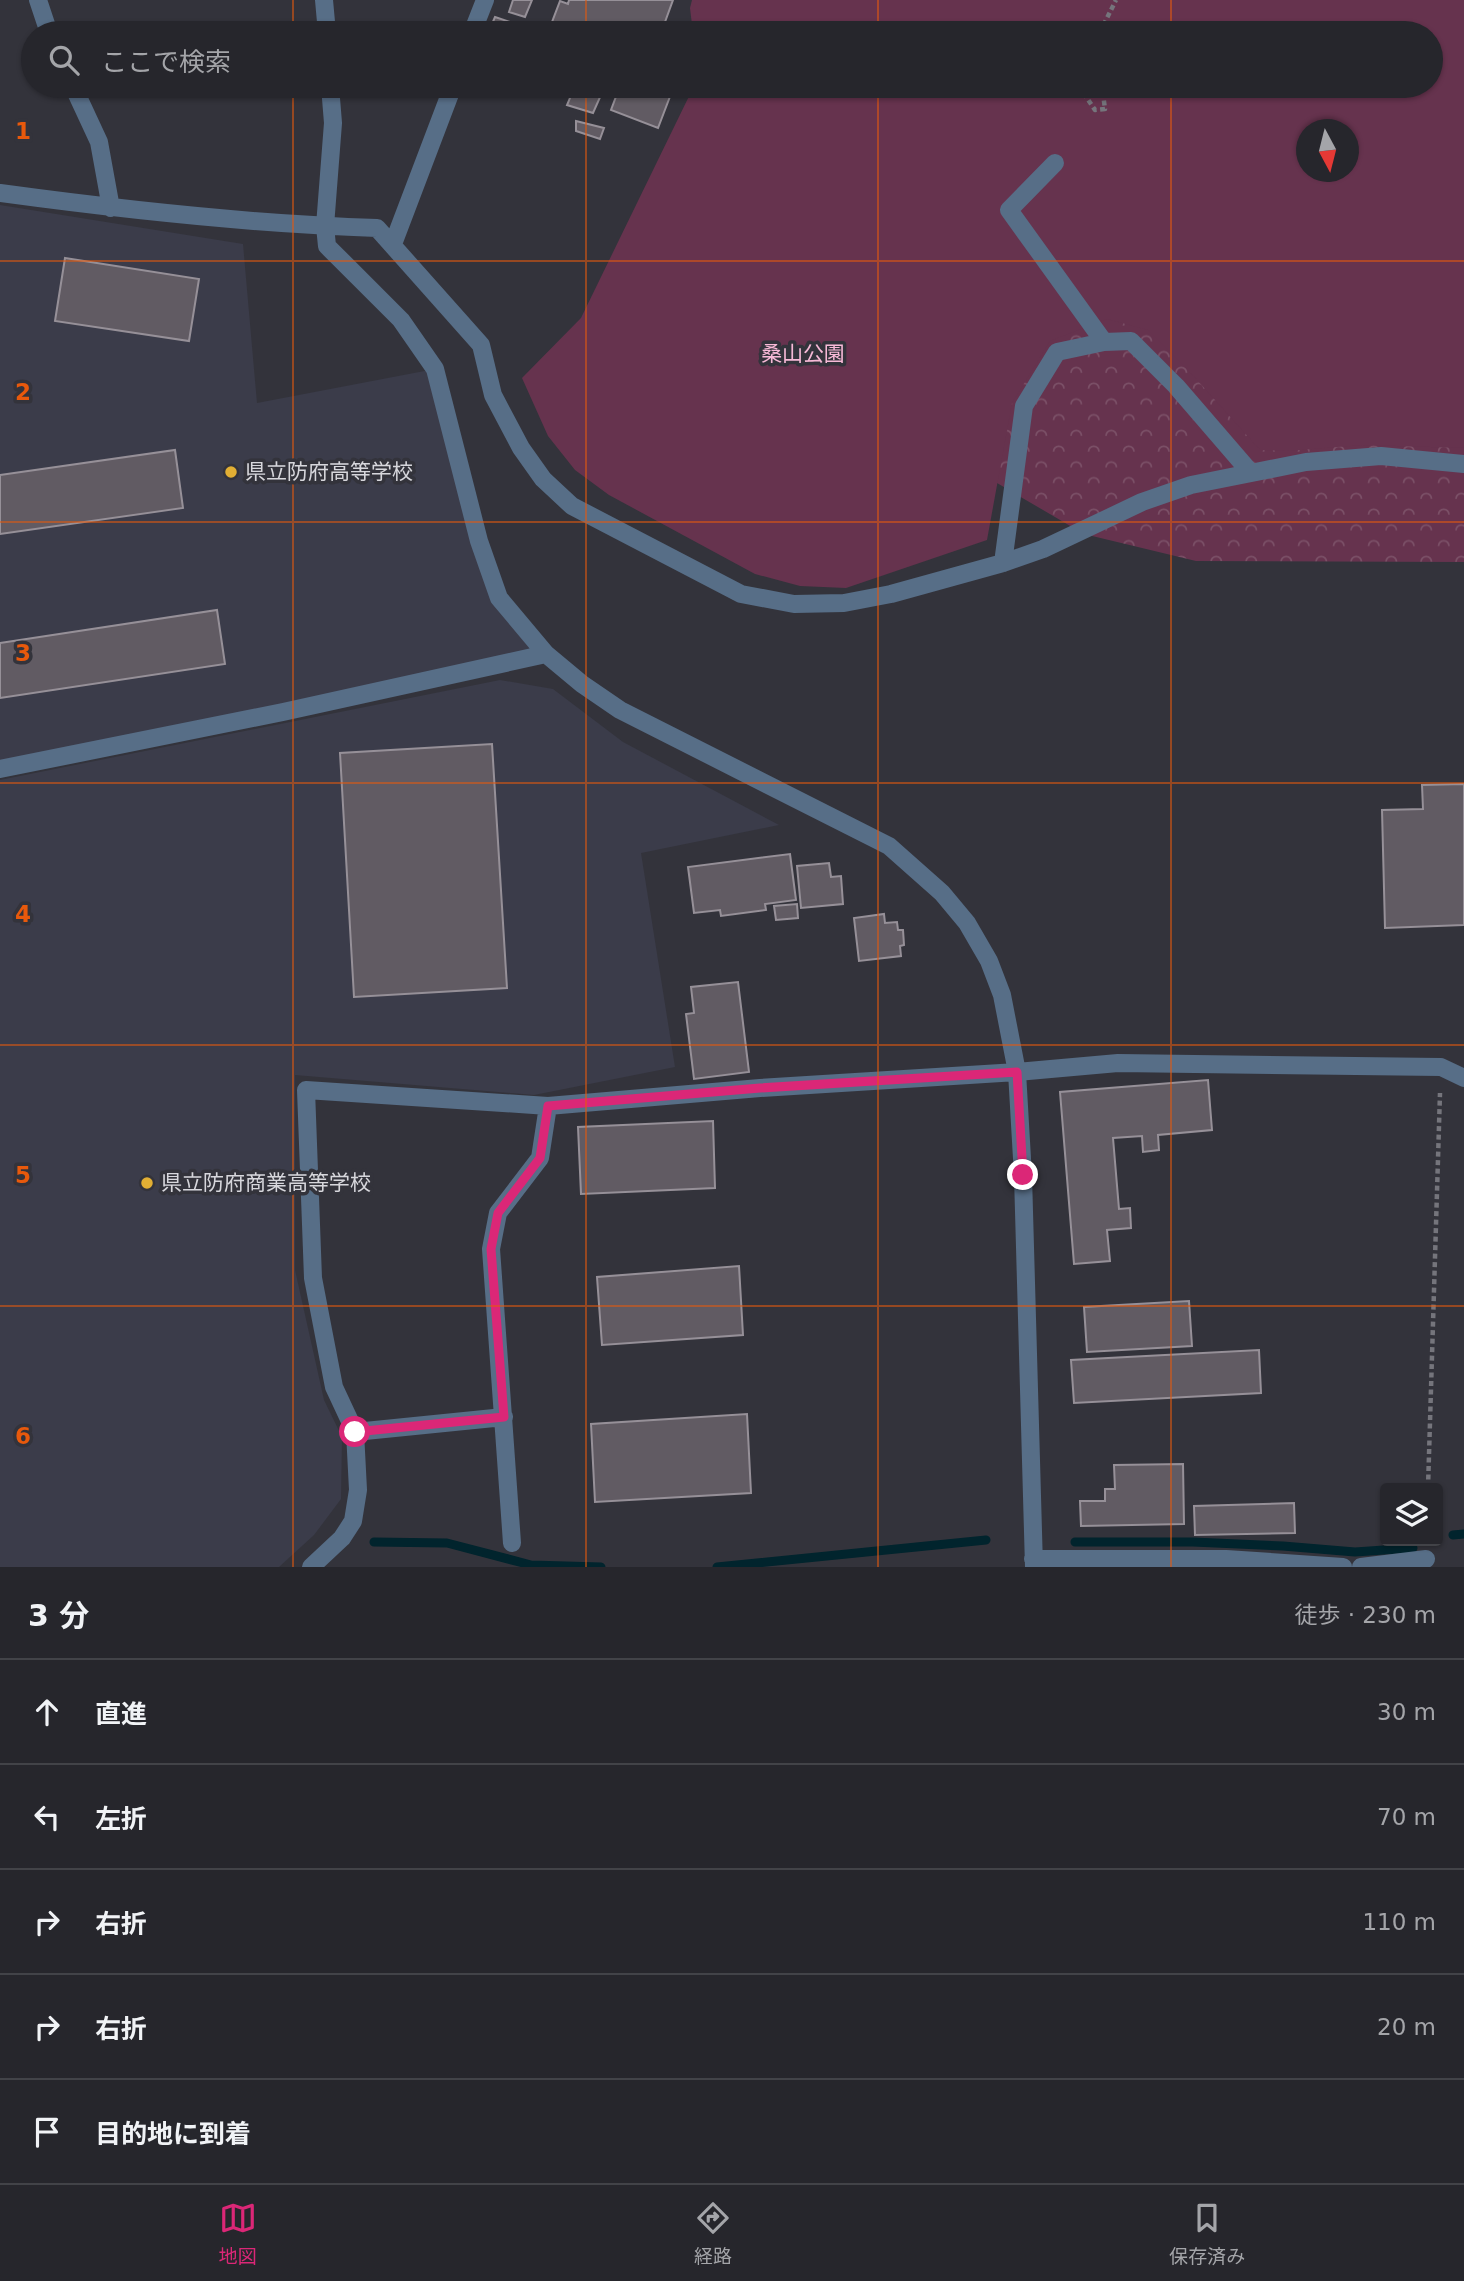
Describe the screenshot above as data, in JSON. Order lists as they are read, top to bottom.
{
  "parks": ["桑山公園"],
  "places": ["県立防府高等学校", "県立防府商業高等学校"],
  "north": "bottom",
  "page": {
    "search": "ここで検索",
    "heading": ["3 分", "徒歩 · 230 m"],
    "list": [
      ["直進", "30 m"],
      ["左折", "70 m"],
      ["右折", "110 m"],
      ["右折", "20 m"],
      "目的地に到着"
    ],
    "nav": ["地図", "経路", "保存済み"]
  },
  "grid": {
    "rows": [
      "1",
      "2",
      "3",
      "4",
      "5",
      "6"
    ]
  }
}
